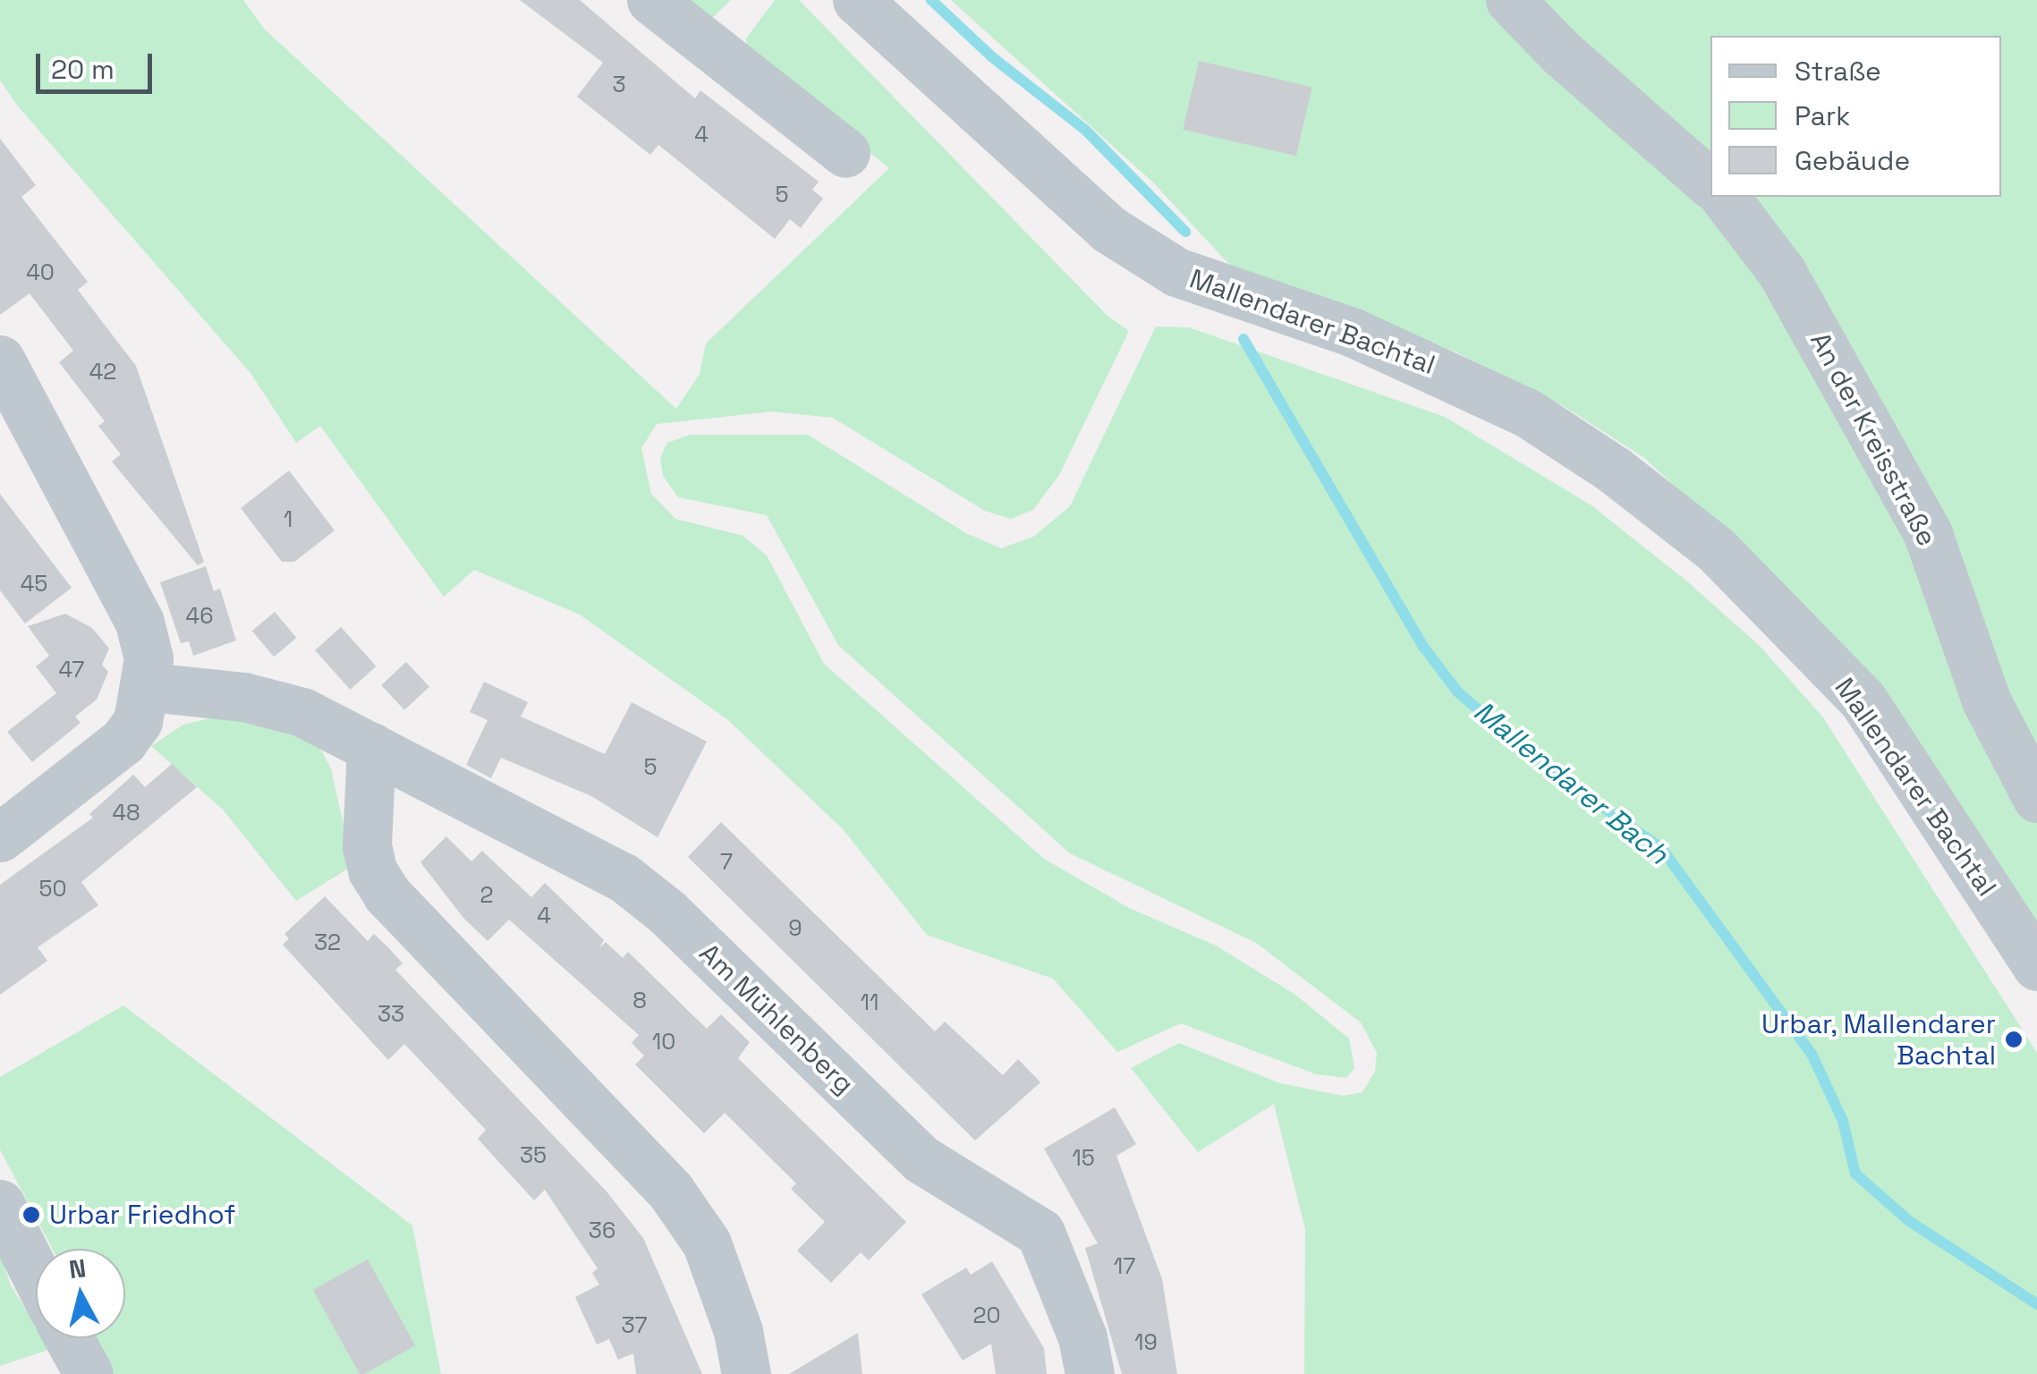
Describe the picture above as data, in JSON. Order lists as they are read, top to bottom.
{
  "streets": {
    "street": ["Mallendarer Bachtal", "An der Kreisstraße", "Am Mühlenberg"]
  },
  "water": ["Mallendarer Bach"],
  "places": ["Urbar, Mallendarer Bachtal", "Urbar Friedhof"],
  "house_numbers": [
    "3",
    "4",
    "5",
    "40",
    "42",
    "1",
    "45",
    "46",
    "47",
    "5",
    "48",
    "7",
    "50",
    "2",
    "4",
    "9",
    "32",
    "8",
    "11",
    "33",
    "10",
    "35",
    "15",
    "36",
    "17",
    "20",
    "37",
    "19"
  ],
  "legend": ["Straße", "Park", "Gebäude"],
  "scale_bar": "20 m",
  "north": "top"
}
